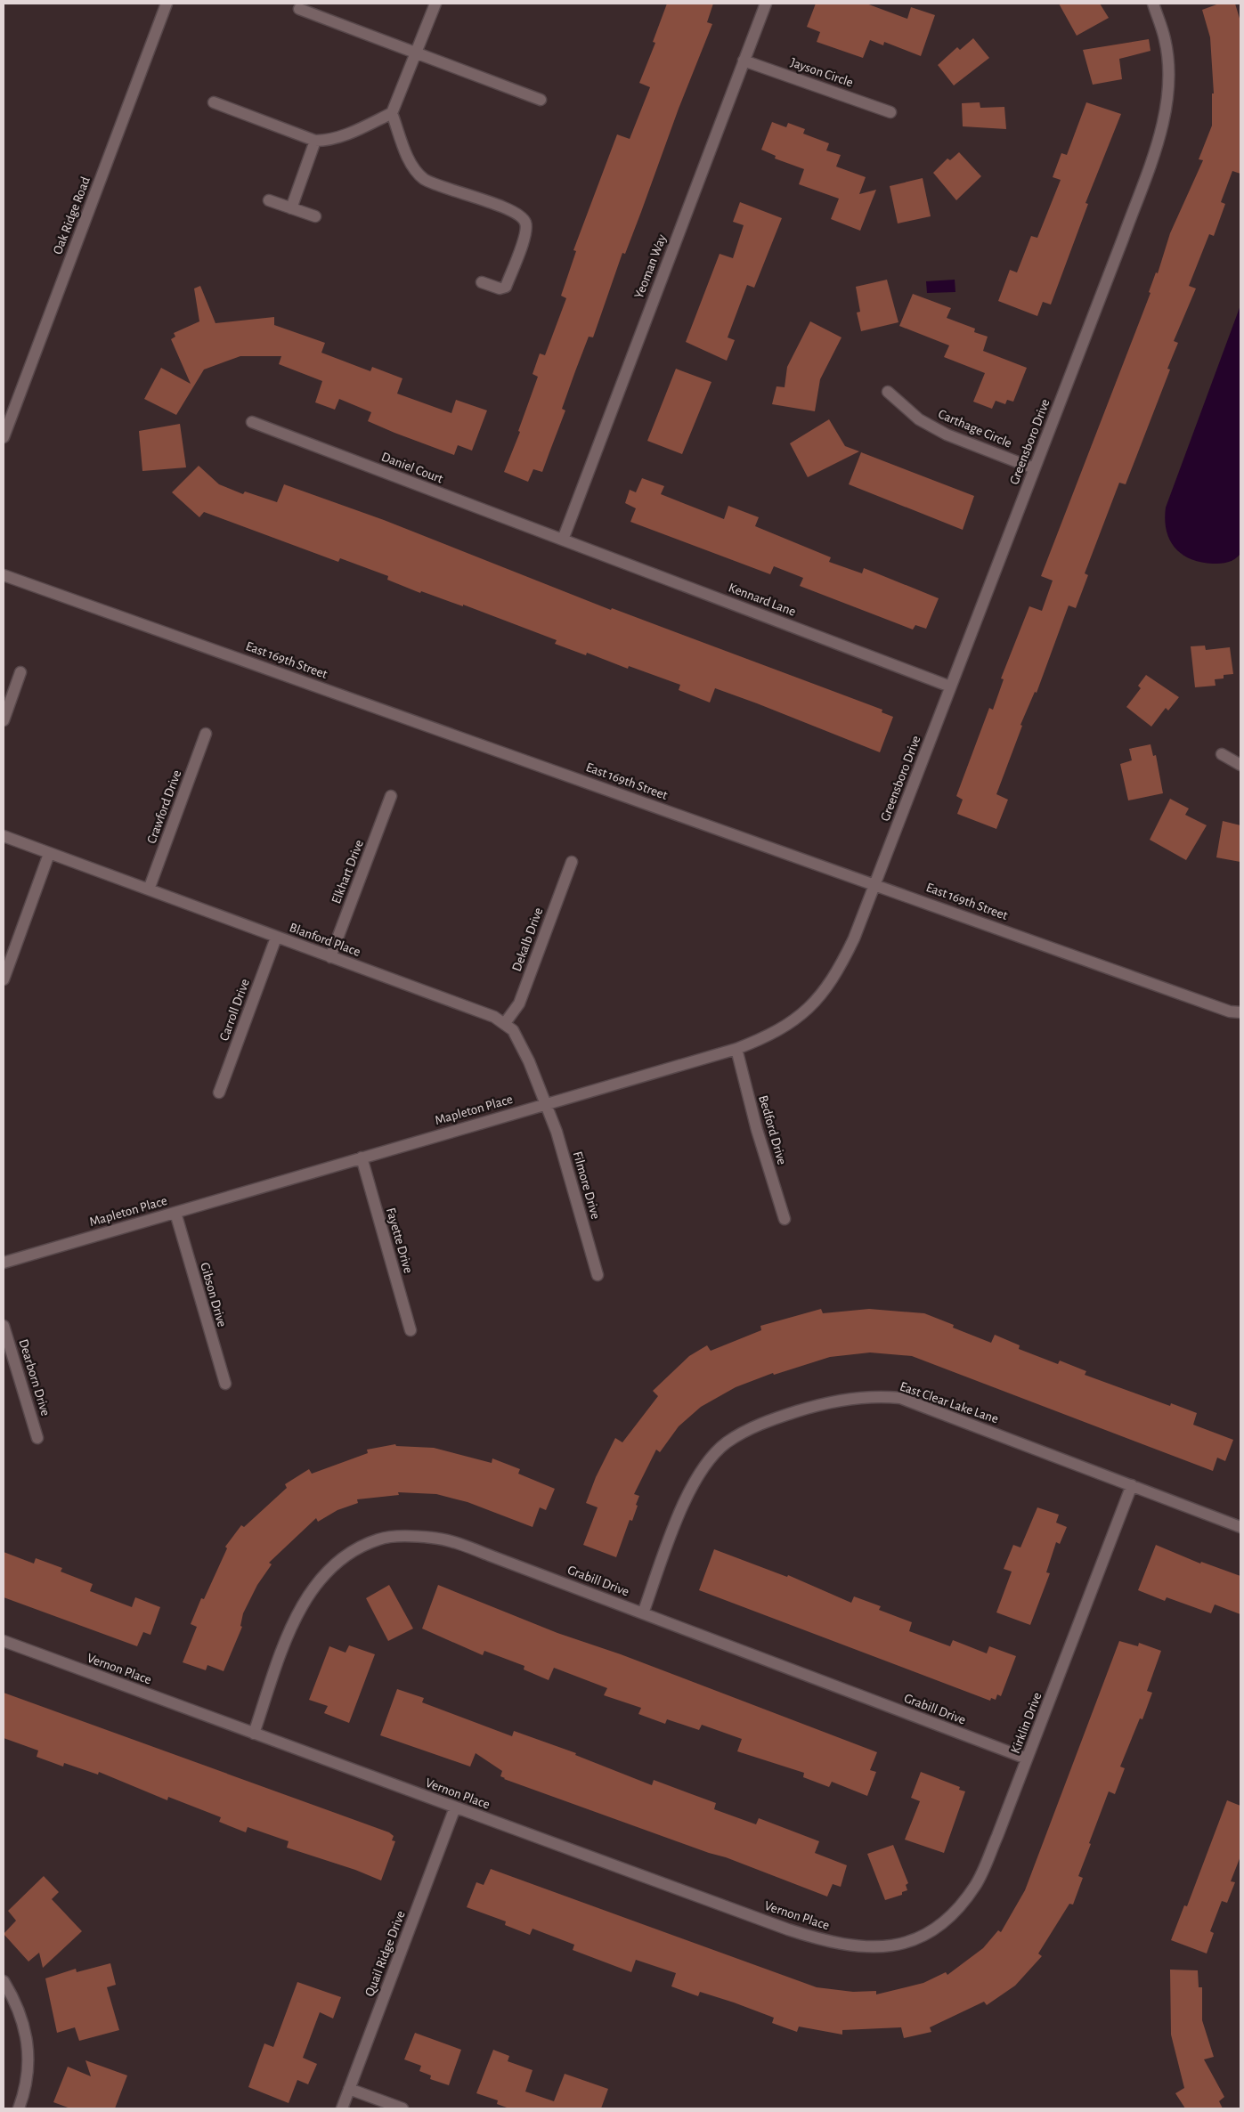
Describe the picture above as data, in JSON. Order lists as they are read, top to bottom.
{
  "streets": {
    "street": [
      "Jayson Circle",
      "Oak Ridge Road",
      "Yeoman Way",
      "Carthage Circle",
      "Greensboro Drive",
      "Daniel Court",
      "Kennard Lane",
      "East 169th Street",
      "Crawford Drive",
      "Elkhart Drive",
      "Blanford Place",
      "Dekalb Drive",
      "Carroll Drive",
      "Mapleton Place",
      "Bedford Drive",
      "Filmore Drive",
      "Fayette Drive",
      "Gibson Drive",
      "Dearborn Drive",
      "East Clear Lake Lane",
      "Grabill Drive",
      "Vernon Place",
      "Kirklin Drive",
      "Quail Ridge Drive"
    ]
  },
  "crossings": [
    ["Jayson Circle", "Yeoman Way"],
    ["Yeoman Way", "Daniel Court"],
    ["Yeoman Way", "Kennard Lane"],
    ["Carthage Circle", "Greensboro Drive"],
    ["Greensboro Drive", "Kennard Lane"],
    ["Greensboro Drive", "East 169th Street"],
    ["Greensboro Drive", "Mapleton Place"],
    ["Daniel Court", "Kennard Lane"],
    ["East 169th Street", "Mapleton Place"],
    ["Crawford Drive", "Blanford Place"],
    ["Elkhart Drive", "Blanford Place"],
    ["Blanford Place", "Dekalb Drive"],
    ["Blanford Place", "Carroll Drive"],
    ["Blanford Place", "Mapleton Place"],
    ["Blanford Place", "Filmore Drive"],
    ["Mapleton Place", "Bedford Drive"],
    ["Mapleton Place", "Filmore Drive"],
    ["Mapleton Place", "Fayette Drive"],
    ["Mapleton Place", "Gibson Drive"],
    ["East Clear Lake Lane", "Grabill Drive"],
    ["East Clear Lake Lane", "Kirklin Drive"],
    ["Grabill Drive", "Vernon Place"],
    ["Grabill Drive", "Kirklin Drive"],
    ["Vernon Place", "Kirklin Drive"],
    ["Vernon Place", "Quail Ridge Drive"]
  ]
}
